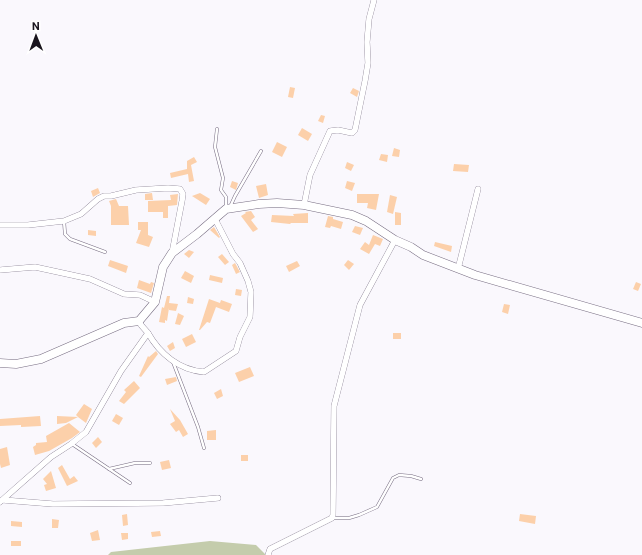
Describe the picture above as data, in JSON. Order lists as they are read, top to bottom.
{
  "north": "top"
}
